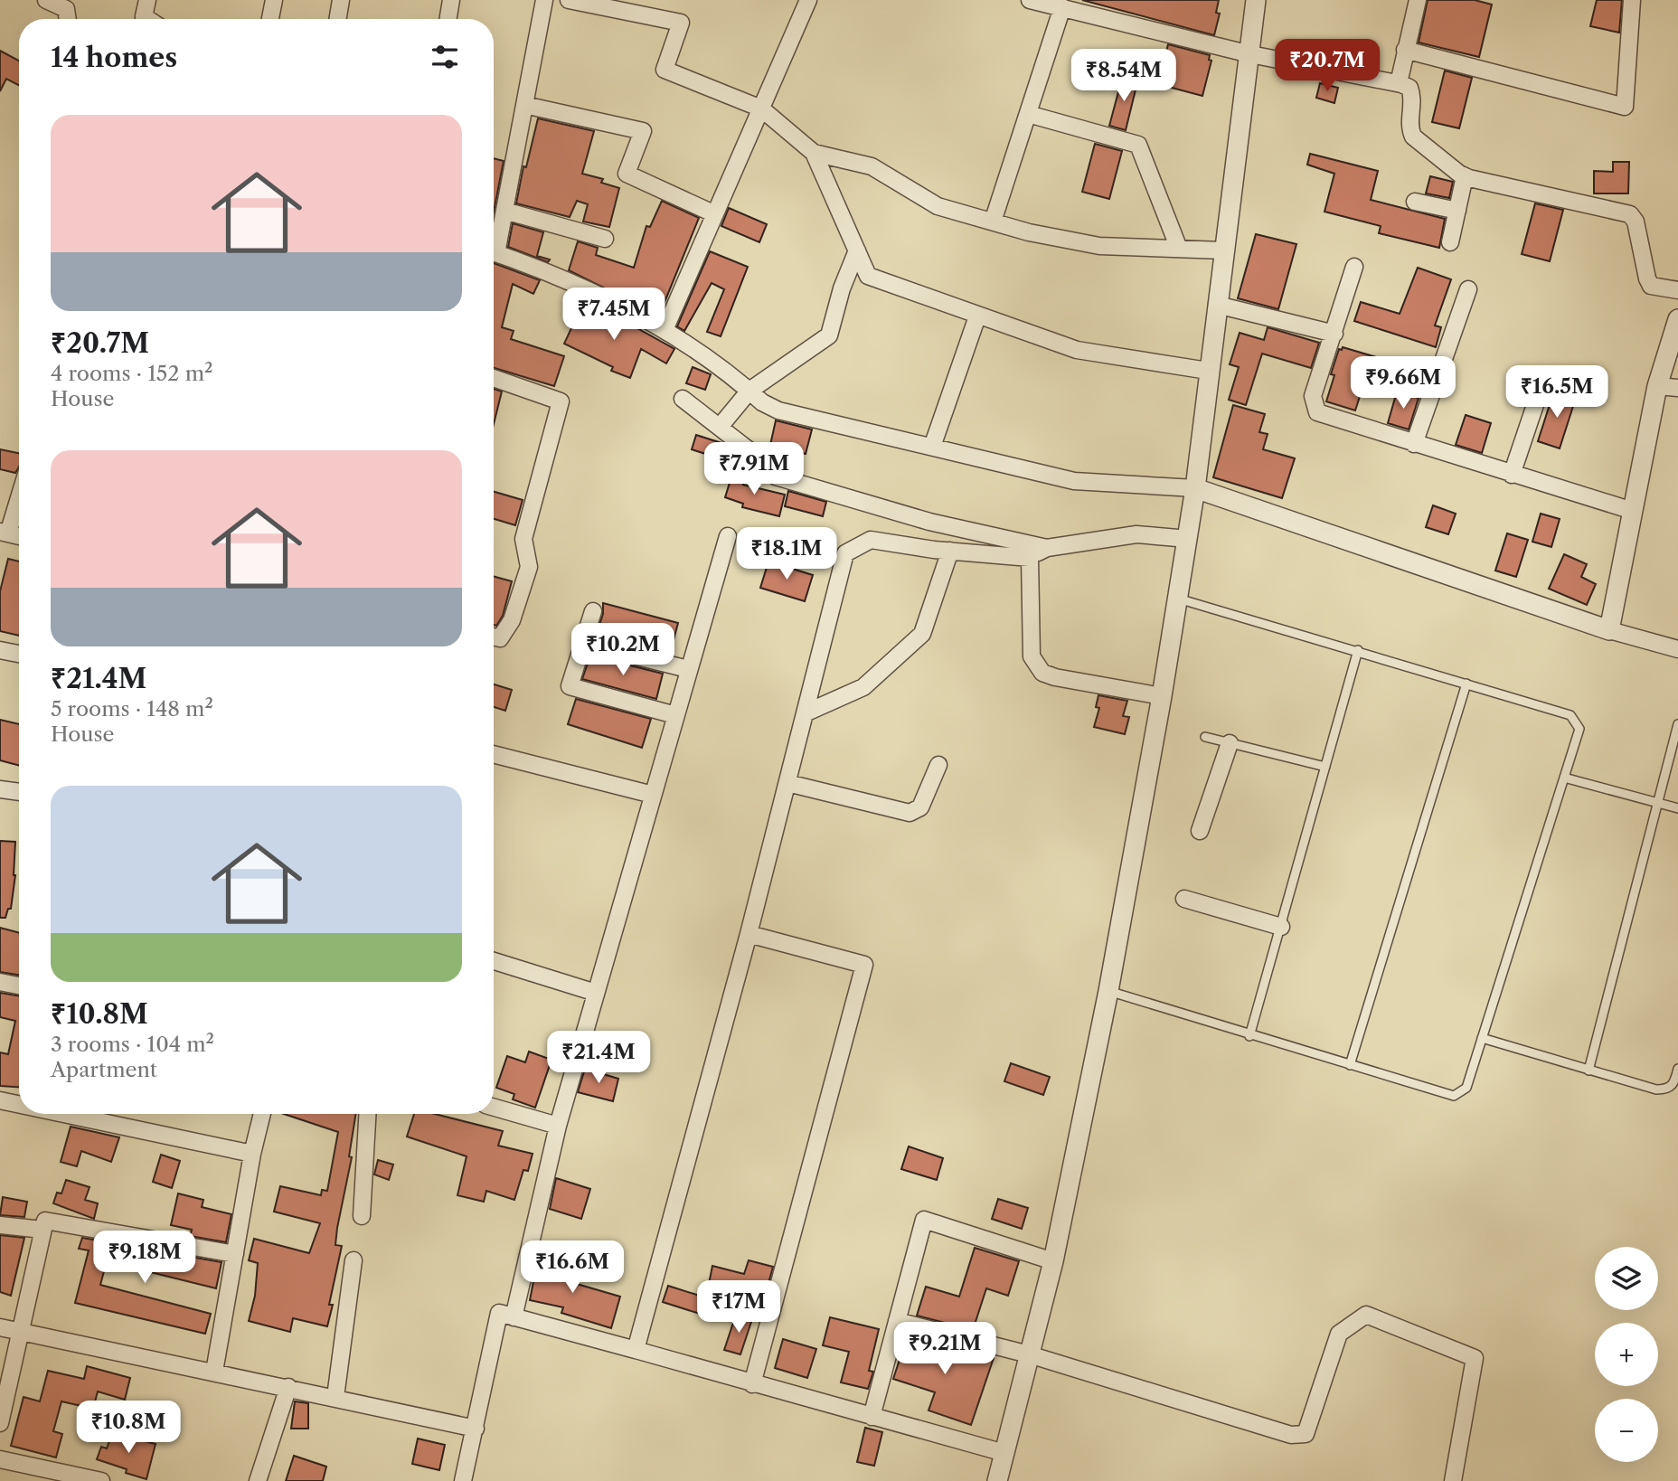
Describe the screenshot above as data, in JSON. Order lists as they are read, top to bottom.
{
  "page": {
    "heading": "14 homes",
    "price": [
      "₹20.7M",
      "₹8.54M",
      "₹7.45M",
      "₹9.66M",
      "₹16.5M",
      "₹7.91M",
      "₹18.1M",
      "₹10.2M",
      "₹21.4M",
      "₹9.18M",
      "₹16.6M",
      "₹17M",
      "₹9.21M",
      "₹10.8M"
    ],
    "list": [
      {
        "name": "₹20.7M",
        "note": "4 rooms · 152 m² · House"
      },
      {
        "name": "₹21.4M",
        "note": "5 rooms · 148 m² · House"
      },
      {
        "name": "₹10.8M",
        "note": "3 rooms · 104 m² · Apartment"
      }
    ],
    "map_buttons": ["+", "−"]
  }
}
